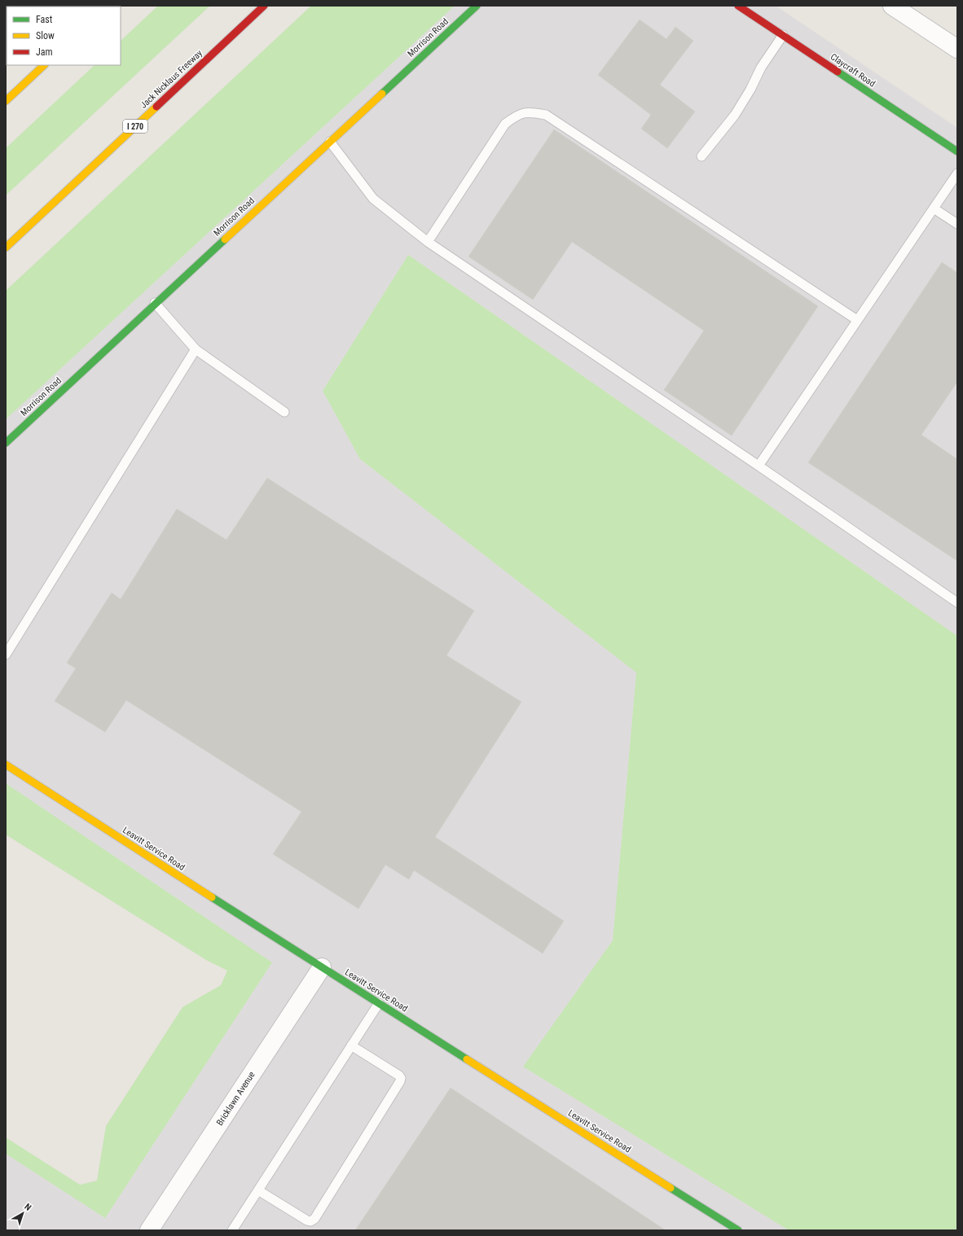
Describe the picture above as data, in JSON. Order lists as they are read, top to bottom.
{
  "streets": {
    "main road": [
      "Morrison Road",
      "Claycraft Road",
      "Jack Nicklaus Freeway",
      "I 270",
      "Leavitt Service Road"
    ],
    "street": ["Bricklawn Avenue"]
  },
  "crossings": [
    ["Leavitt Service Road", "Bricklawn Avenue"]
  ],
  "legend": ["Fast", "Slow", "Jam"],
  "north": "top right"
}
